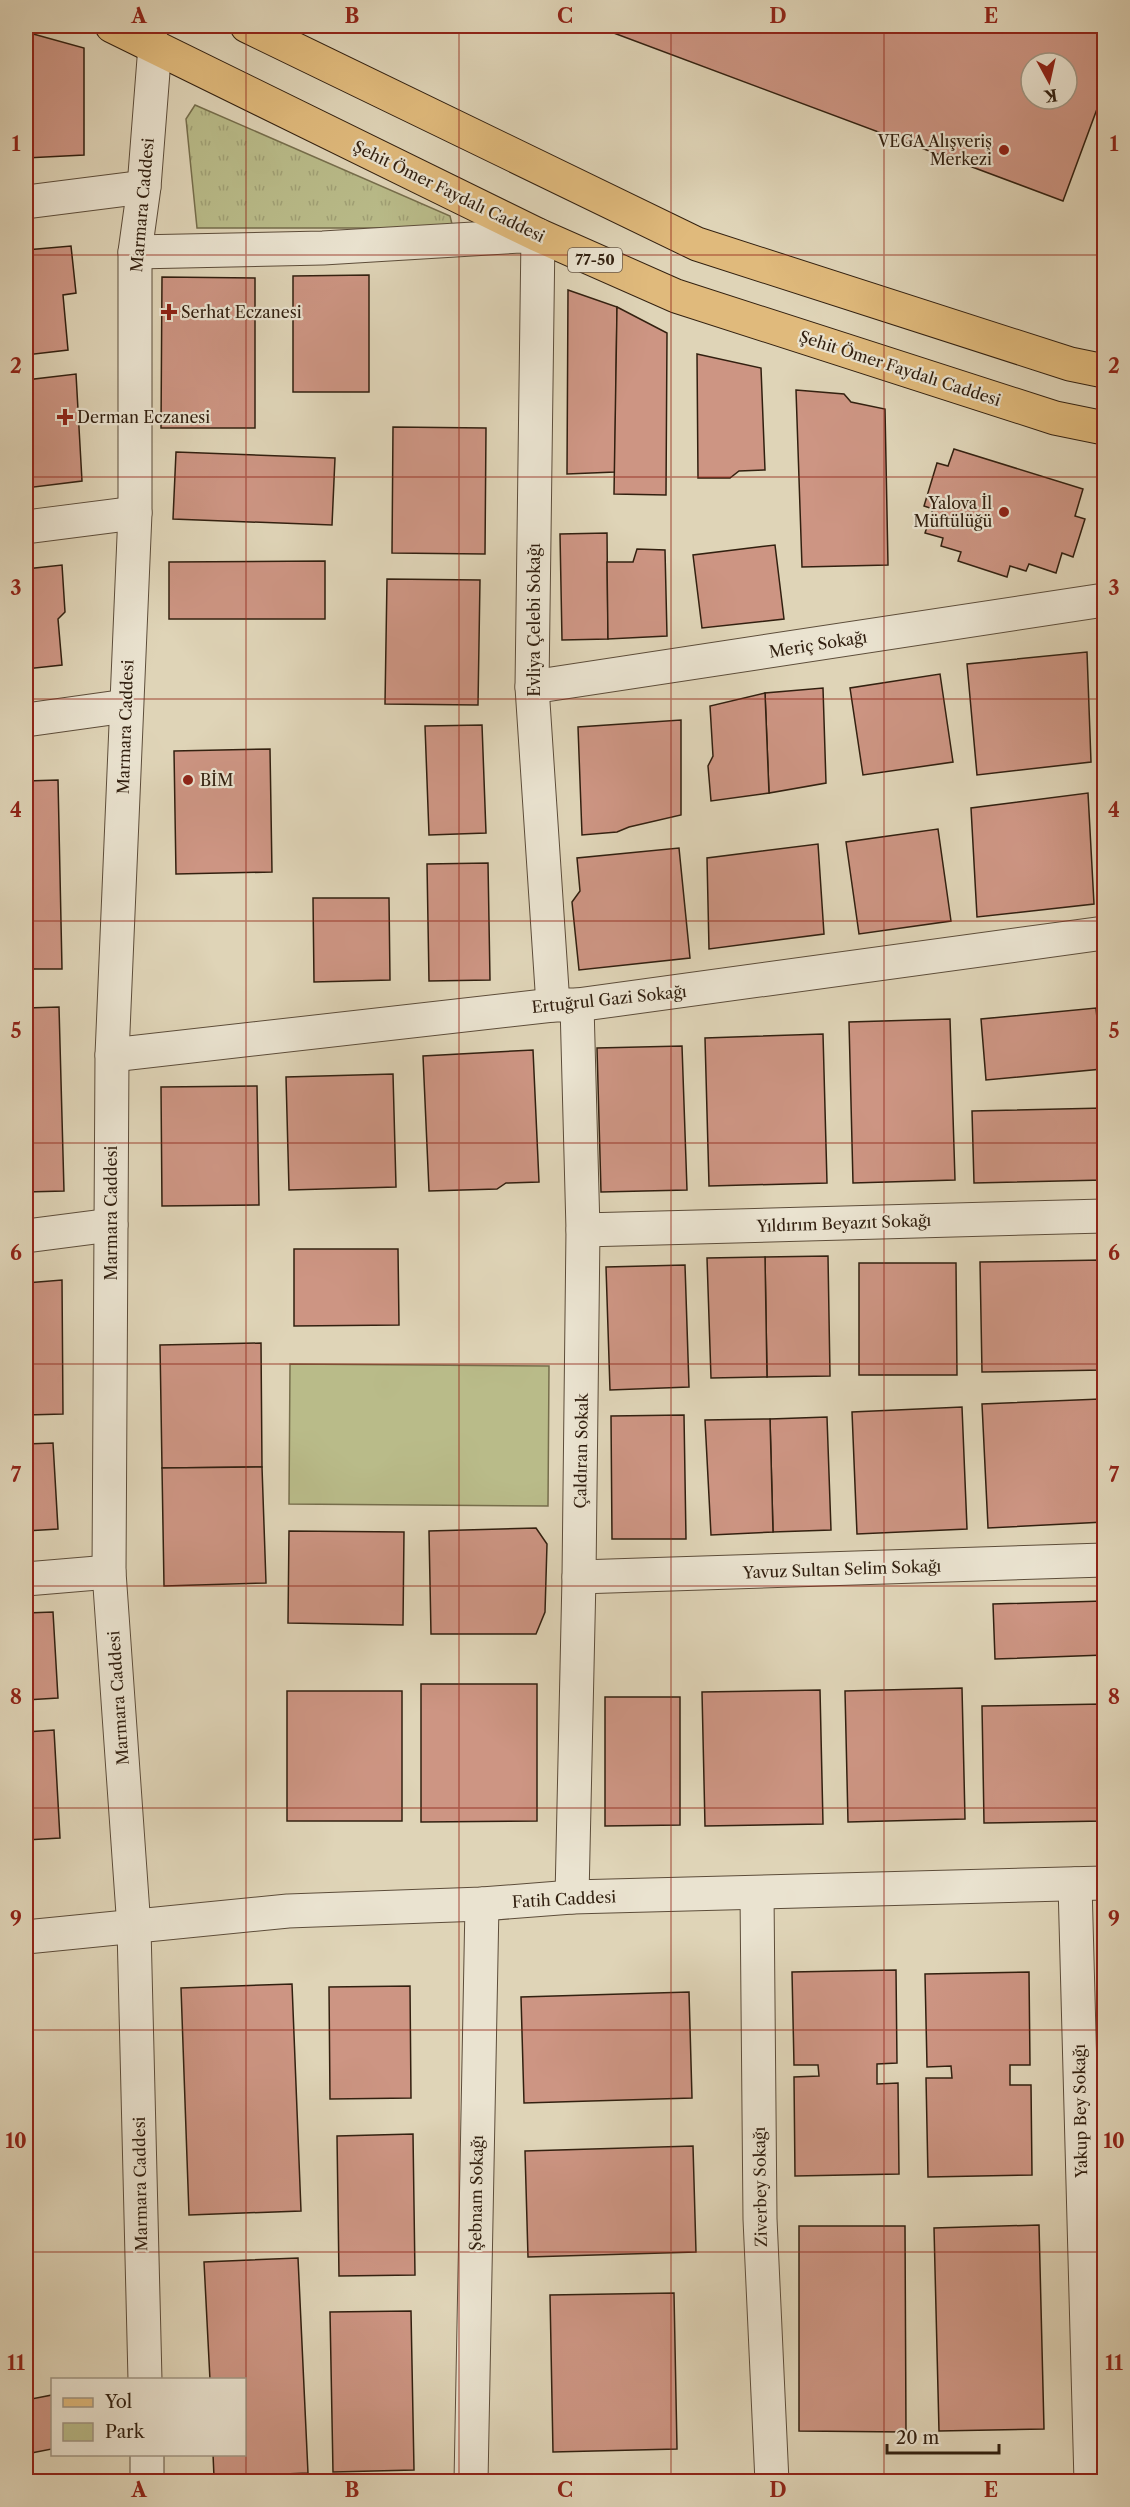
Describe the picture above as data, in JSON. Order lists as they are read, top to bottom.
{
  "streets": {
    "main road": ["Şehit Ömer Faydalı Caddesi", "77-50"],
    "street": [
      "Marmara Caddesi",
      "Evliya Çelebi Sokağı",
      "Meriç Sokağı",
      "Ertuğrul Gazi Sokağı",
      "Yıldırım Beyazıt Sokağı",
      "Çaldıran Sokak",
      "Yavuz Sultan Selim Sokağı",
      "Fatih Caddesi",
      "Yakup Bey Sokağı",
      "Ziverbey Sokağı",
      "Şebnam Sokağı"
    ]
  },
  "crossings": [
    ["Şehit Ömer Faydalı Caddesi", "Marmara Caddesi"],
    ["Şehit Ömer Faydalı Caddesi", "Evliya Çelebi Sokağı"],
    ["Marmara Caddesi", "Ertuğrul Gazi Sokağı"],
    ["Marmara Caddesi", "Fatih Caddesi"],
    ["Evliya Çelebi Sokağı", "Meriç Sokağı"],
    ["Evliya Çelebi Sokağı", "Ertuğrul Gazi Sokağı"],
    ["Evliya Çelebi Sokağı", "Çaldıran Sokak"],
    ["Ertuğrul Gazi Sokağı", "Çaldıran Sokak"],
    ["Yıldırım Beyazıt Sokağı", "Çaldıran Sokak"],
    ["Çaldıran Sokak", "Yavuz Sultan Selim Sokağı"],
    ["Çaldıran Sokak", "Fatih Caddesi"],
    ["Fatih Caddesi", "Yakup Bey Sokağı"],
    ["Fatih Caddesi", "Ziverbey Sokağı"],
    ["Fatih Caddesi", "Şebnam Sokağı"]
  ],
  "places": {
    "other": ["VEGA Alışveriş Merkezi", "Yalova İl Müftülüğü", "BİM"],
    "health": ["Serhat Eczanesi", "Derman Eczanesi"]
  },
  "legend": ["Yol", "Park"],
  "scale_bar": "20 m",
  "north": "bottom",
  "grid": {
    "columns": [
      "A",
      "B",
      "C",
      "D",
      "E"
    ],
    "rows": [
      "1",
      "2",
      "3",
      "4",
      "5",
      "6",
      "7",
      "8",
      "9",
      "10",
      "11"
    ]
  }
}
